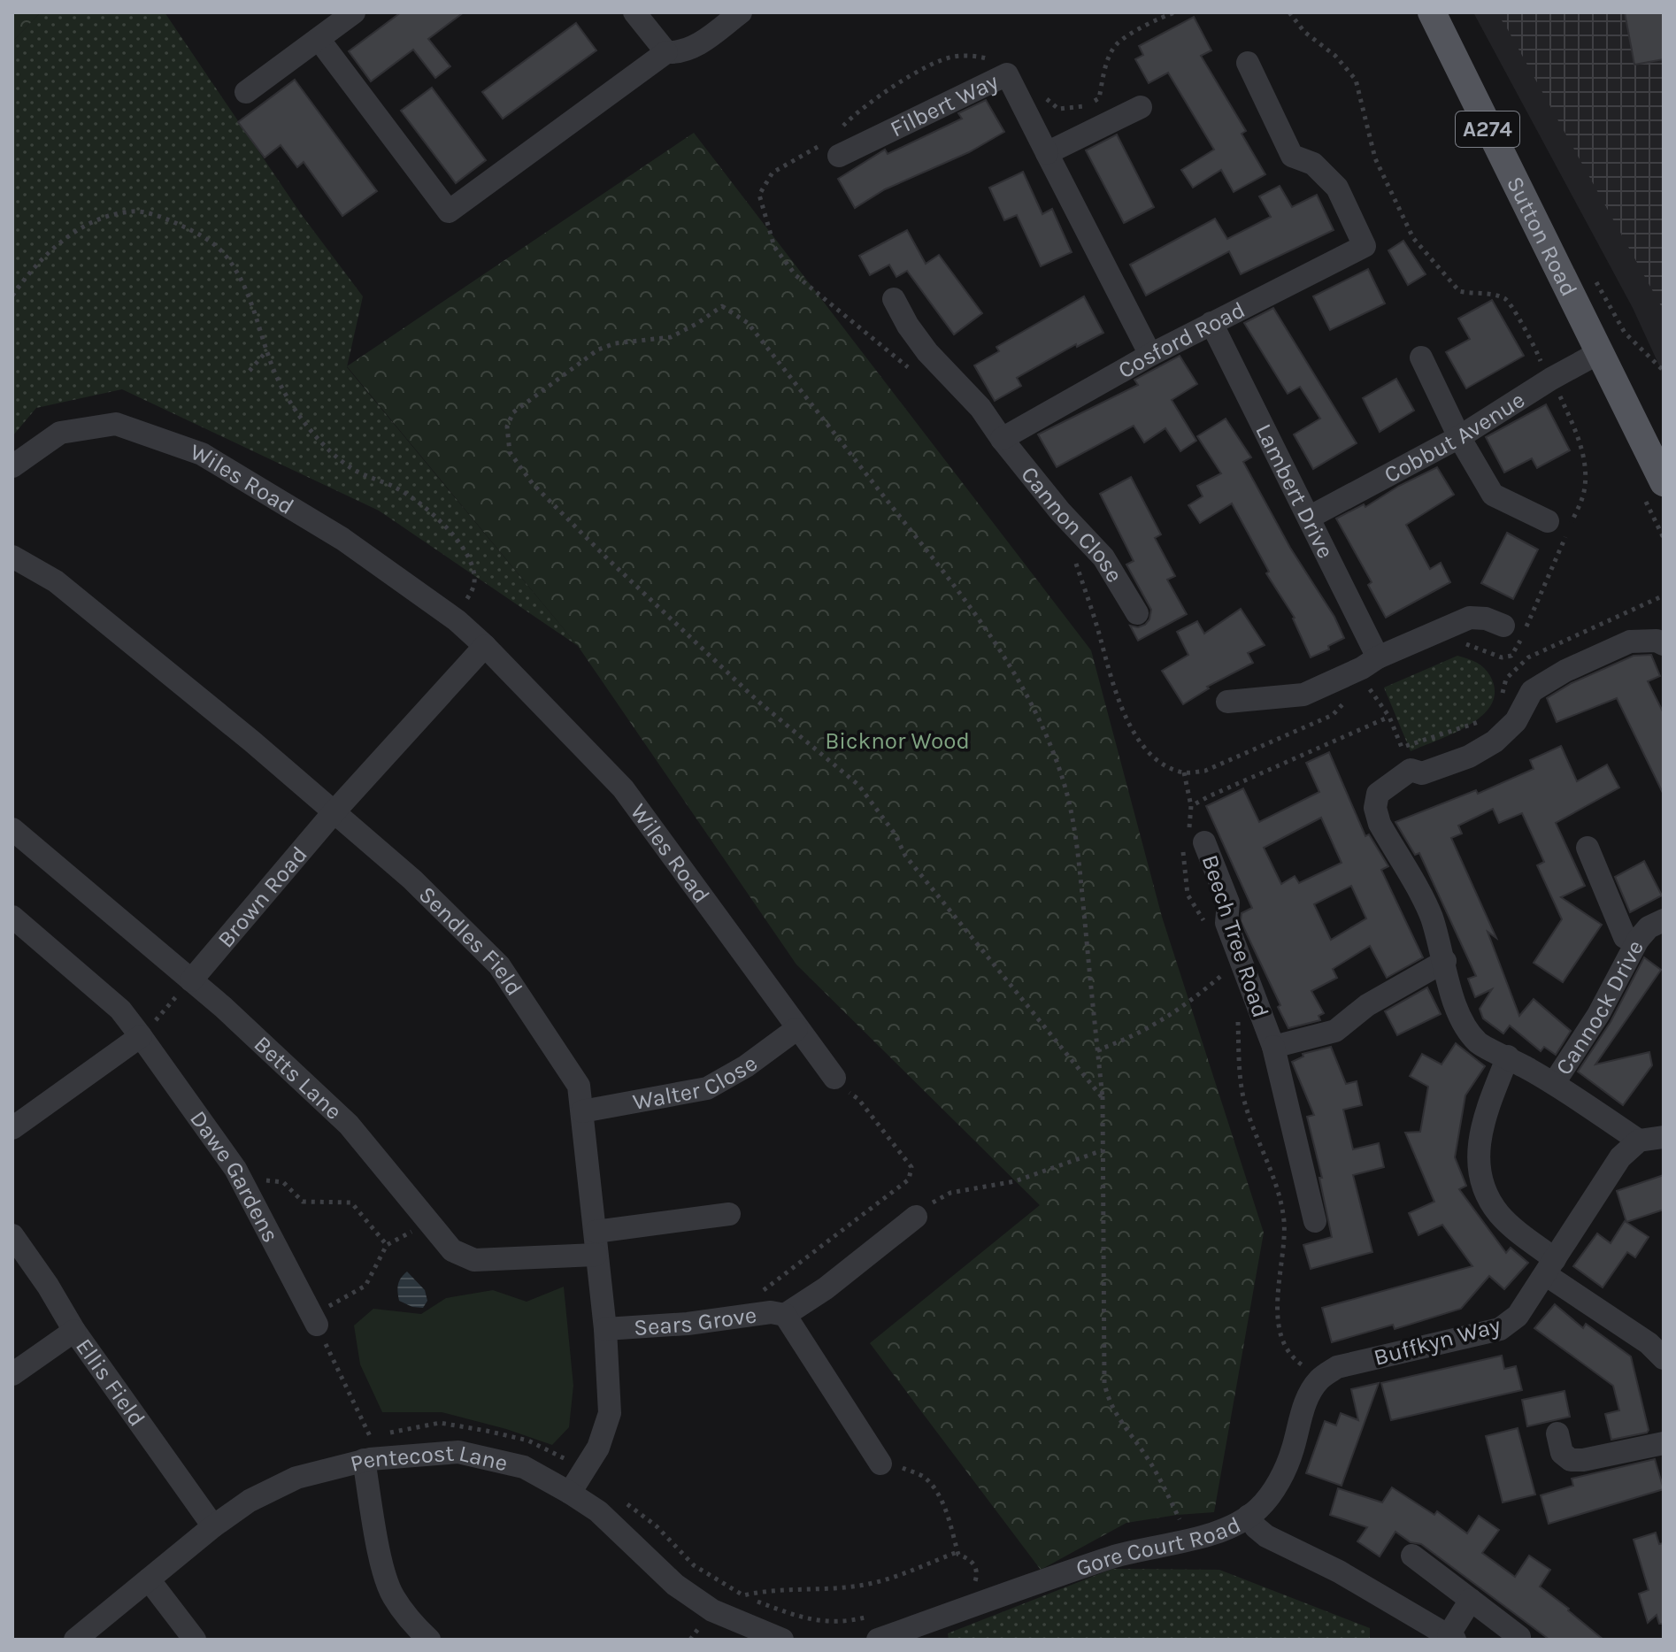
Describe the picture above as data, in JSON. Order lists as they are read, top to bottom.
{
  "streets": {
    "main road": ["A274", "Sutton Road"],
    "street": [
      "Filbert Way",
      "Cosford Road",
      "Cobbut Avenue",
      "Wiles Road",
      "Lambert Drive",
      "Cannon Close",
      "Brown Road",
      "Beech Tree Road",
      "Sendles Field",
      "Cannock Drive",
      "Betts Lane",
      "Walter Close",
      "Dawe Gardens",
      "Sears Grove",
      "Buffkyn Way",
      "Ellis Field",
      "Pentecost Lane",
      "Gore Court Road"
    ]
  },
  "crossings": [
    ["Filbert Way", "Cosford Road"],
    ["Sutton Road", "Cobbut Avenue"],
    ["Cosford Road", "Lambert Drive"],
    ["Cosford Road", "Cannon Close"],
    ["Cobbut Avenue", "Lambert Drive"],
    ["Wiles Road", "Walter Close"],
    ["Brown Road", "Sendles Field"],
    ["Brown Road", "Betts Lane"],
    ["Beech Tree Road", "Cannock Drive"],
    ["Sendles Field", "Betts Lane"],
    ["Sendles Field", "Walter Close"],
    ["Sendles Field", "Sears Grove"],
    ["Sendles Field", "Pentecost Lane"],
    ["Buffkyn Way", "Gore Court Road"],
    ["Ellis Field", "Pentecost Lane"]
  ],
  "parks": ["Bicknor Wood"]
}
